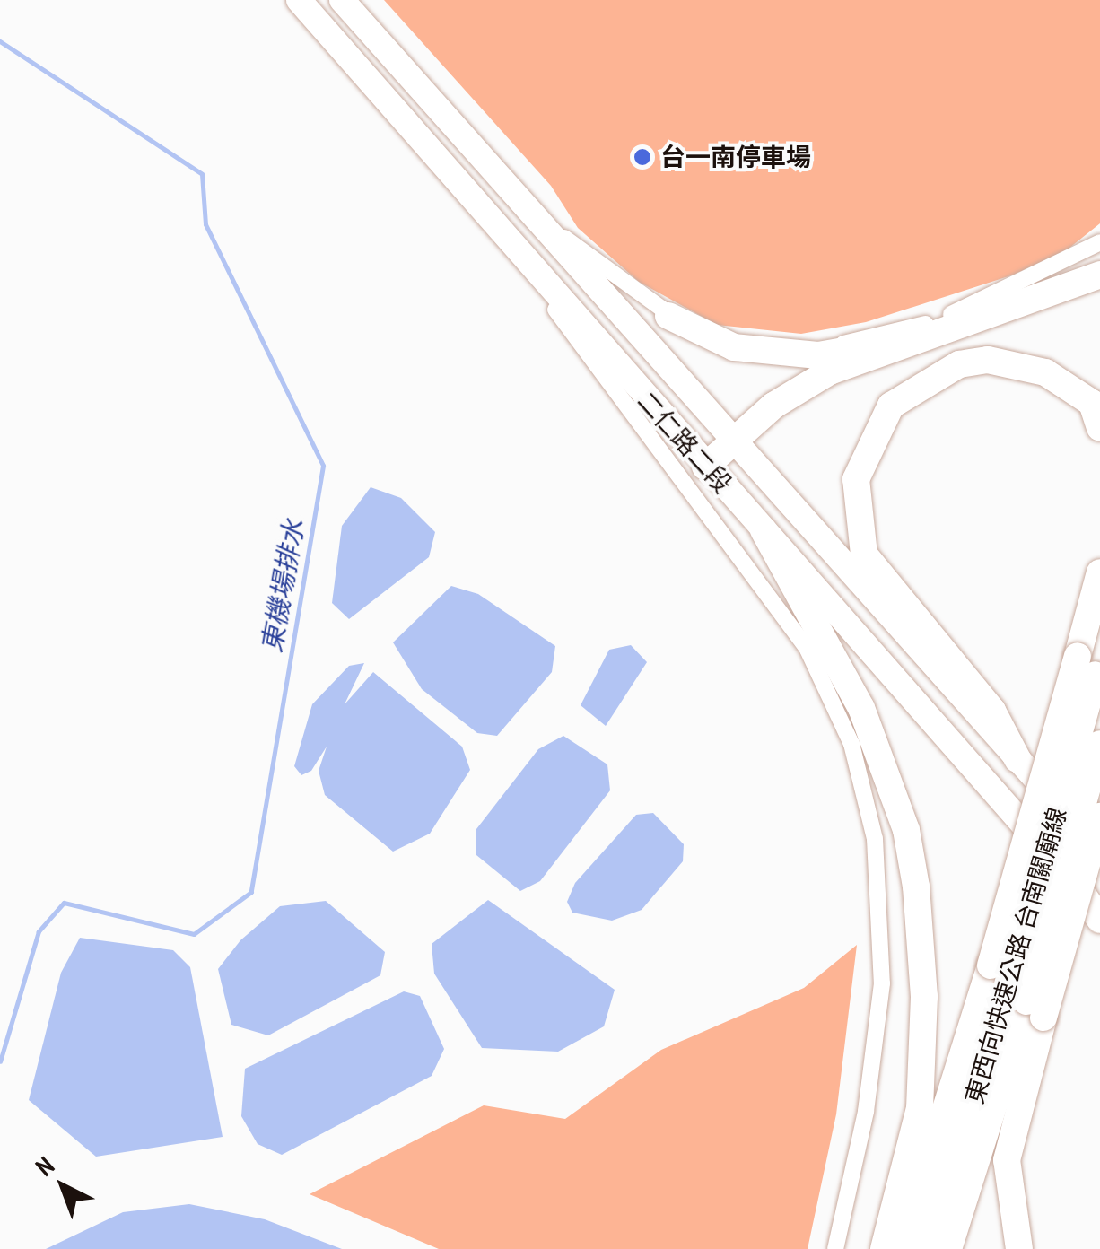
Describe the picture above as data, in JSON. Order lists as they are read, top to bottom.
{
  "streets": {
    "highway": ["東西向快速公路 台南關廟線"],
    "main road": ["二仁路二段"]
  },
  "water": ["東機場排水"],
  "places": ["台一南停車場"],
  "north": "top left"
}
